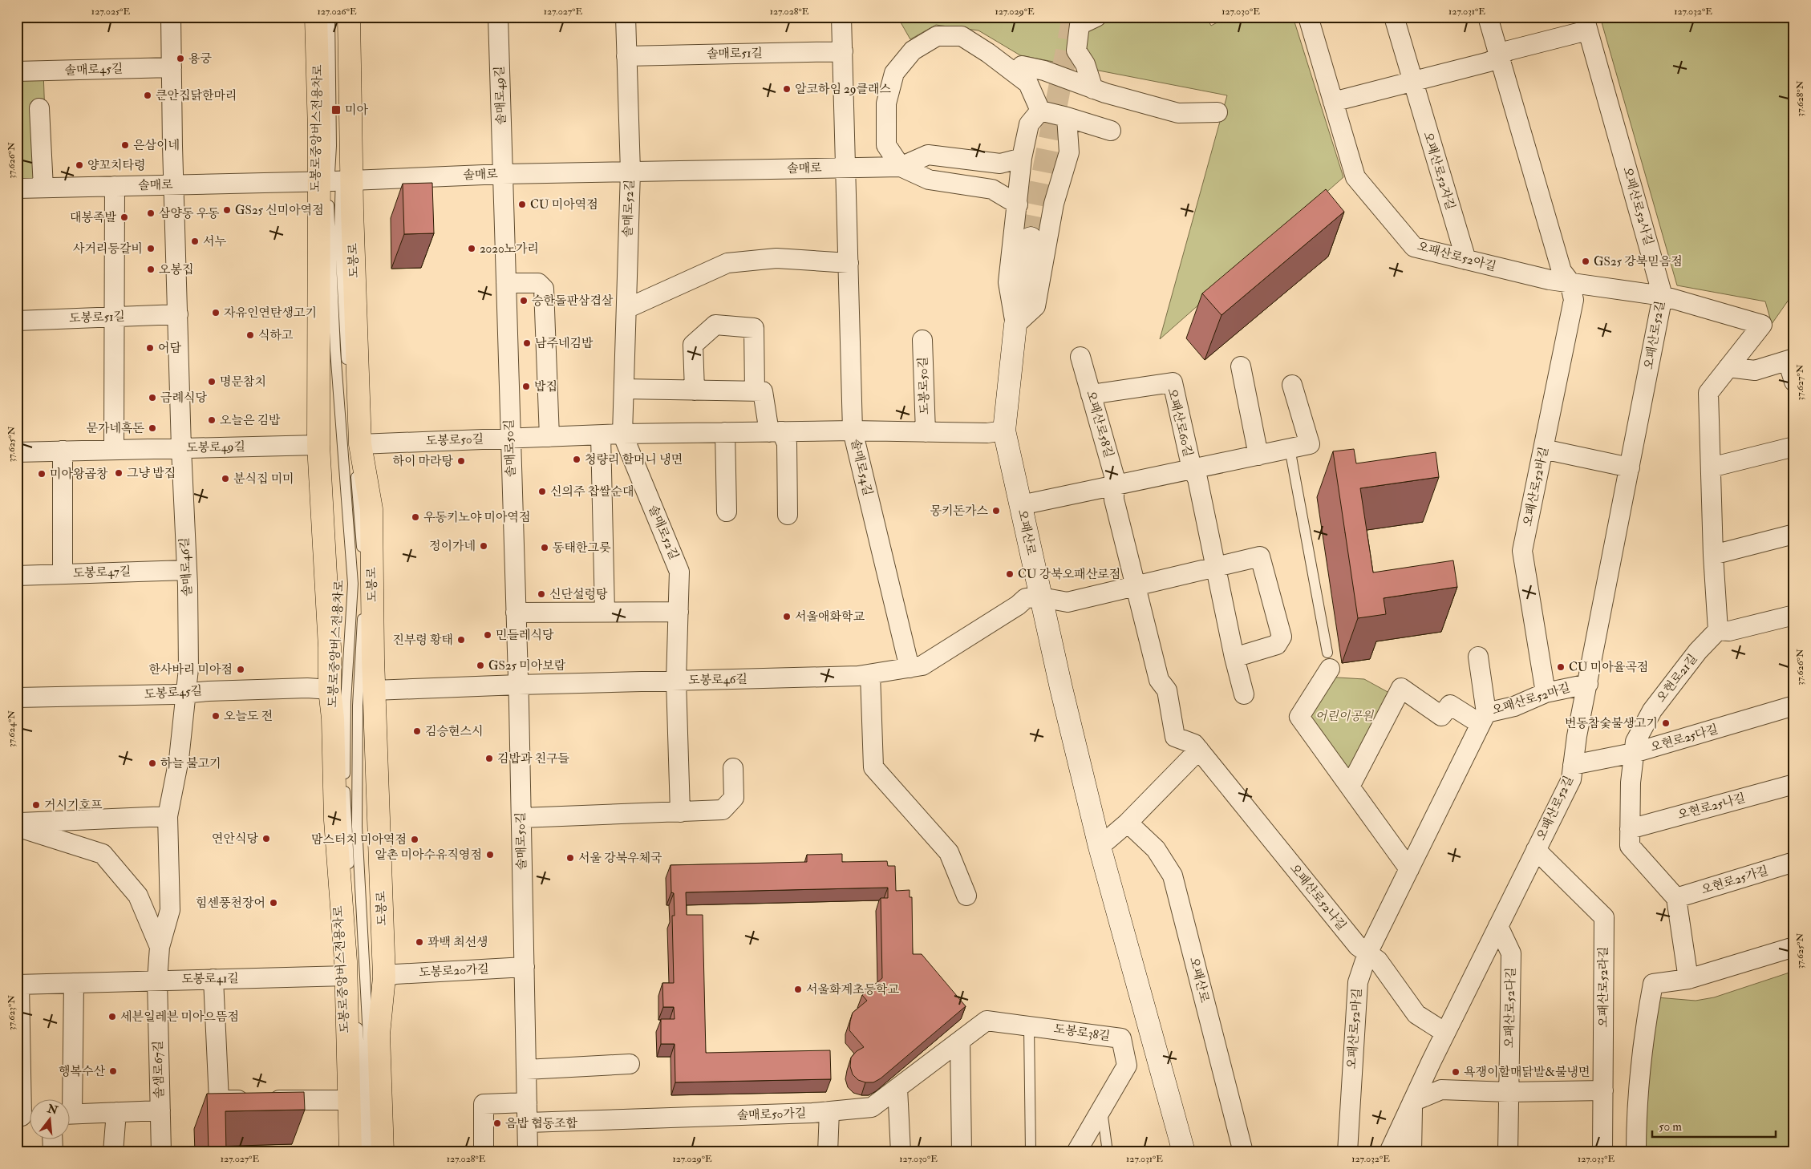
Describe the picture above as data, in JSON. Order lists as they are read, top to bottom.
{
  "streets": {
    "main road": ["도봉로"],
    "street": [
      "솔매로51길",
      "솔매로45길",
      "솔매로49길",
      "솔매로",
      "오패산로52자길",
      "오패산로52사길",
      "솔매로52길",
      "오패산로52아길",
      "도봉로51길",
      "오패산로52길",
      "도봉로50길",
      "오패산로60길",
      "오패산로58길",
      "도봉로49길",
      "솔매로50길",
      "솔매로54길",
      "오패산로52바길",
      "오패산로",
      "솔매로46길",
      "도봉로47길",
      "오현로21길",
      "도봉로46길",
      "도봉로45길",
      "오패산로52마길",
      "오현로25다길",
      "오현로25나길",
      "오현로25가길",
      "오패산로52나길",
      "도봉로20가길",
      "도봉로41길",
      "오패산로52라길",
      "오패산로52다길",
      "도봉로38길",
      "솔샘로67길",
      "솔매로50가길"
    ],
    "lane": ["도봉로중앙버스전용차로"]
  },
  "crossings": [
    ["솔매로49길", "솔매로"],
    ["솔매로49길", "솔매로50길"],
    ["도봉로중앙버스전용차로", "솔매로"],
    ["도봉로중앙버스전용차로", "도봉로"],
    ["솔매로", "솔매로52길"],
    ["솔매로", "도봉로"],
    ["솔매로", "솔매로50길"],
    ["솔매로", "솔매로54길"],
    ["솔매로", "솔매로46길"],
    ["오패산로52자길", "오패산로52아길"],
    ["오패산로52사길", "오패산로52길"],
    ["솔매로52길", "도봉로50길"],
    ["솔매로52길", "도봉로46길"],
    ["오패산로52아길", "오패산로52길"],
    ["오패산로52아길", "오패산로52바길"],
    ["도봉로", "도봉로50길"],
    ["도봉로", "도봉로49길"],
    ["도봉로", "도봉로46길"],
    ["도봉로", "도봉로45길"],
    ["도봉로", "도봉로20가길"],
    ["도봉로", "도봉로41길"],
    ["도봉로51길", "솔매로46길"],
    ["오패산로52길", "오패산로52바길"],
    ["오패산로52길", "오패산로52마길"],
    ["오패산로52길", "오현로25다길"],
    ["오패산로52길", "오패산로52나길"],
    ["오패산로52길", "오패산로52라길"],
    ["오패산로52길", "오패산로52다길"],
    ["도봉로50길", "솔매로50길"],
    ["도봉로50길", "솔매로54길"],
    ["도봉로50길", "오패산로"],
    ["오패산로60길", "오패산로58길"],
    ["오패산로60길", "오패산로"],
    ["오패산로58길", "오패산로52나길"],
    ["도봉로49길", "솔매로46길"],
    ["솔매로50길", "도봉로46길"],
    ["솔매로50길", "도봉로20가길"],
    ["솔매로50길", "솔매로50가길"],
    ["솔매로54길", "도봉로46길"],
    ["오패산로52바길", "오패산로52마길"],
    ["오패산로", "도봉로46길"],
    ["솔매로46길", "도봉로47길"],
    ["솔매로46길", "도봉로45길"],
    ["솔매로46길", "솔샘로67길"],
    ["오현로21길", "오현로25다길"],
    ["오현로21길", "오현로25나길"],
    ["오현로21길", "오현로25가길"],
    ["오패산로52마길", "오패산로52나길"],
    ["도봉로41길", "솔샘로67길"],
    ["도봉로38길", "솔매로50가길"]
  ],
  "parks": ["어린이공원"],
  "places": {
    "other": [
      "용궁",
      "알코하임 29클래스",
      "큰안집닭한마리",
      "은삼이네",
      "양꼬치타령",
      "CU 미아역점",
      "GS25 신미아역점",
      "삼양동 우동",
      "대봉족발",
      "서누",
      "사거리등갈비",
      "2020노가리",
      "GS25 강북믿음점",
      "오봉집",
      "승한돌판삼겹살",
      "자유인연탄생고기",
      "식하고",
      "남주네김밥",
      "어담",
      "명문참치",
      "밥집",
      "금례식당",
      "오늘은 김밥",
      "문가네흑돈",
      "청량리 할머니 냉면",
      "하이 마라탕",
      "그냥 밥집",
      "미아왕곱창",
      "분식집 미미",
      "신의주 찹쌀순대",
      "몽키돈가스",
      "우동키노야 미아역점",
      "정이가네",
      "동태한그릇",
      "CU 강북오패산로점",
      "신단설렁탕",
      "서울애화학교",
      "민들레식당",
      "진부령 황태",
      "GS25 미아보람",
      "CU 미아율곡점",
      "한사바리 미아점",
      "오늘도 전",
      "번동참숯불생고기",
      "김승현스시",
      "김밥과 친구들",
      "하늘 불고기",
      "거시기호프",
      "연안식당",
      "맘스터치 미아역점",
      "알촌 미아수유직영점",
      "서울 강북우체국",
      "힘센풍천장어",
      "꽈백 최선생",
      "서울화계초등학교",
      "세븐일레븐 미아으뜸점",
      "행복수산",
      "욕쟁이할매닭발&불냉면",
      "음밥 협동조합"
    ],
    "transit": ["미아"]
  },
  "scale_bar": "50 m",
  "north": "top",
  "coordinates": [
    "127.025°E",
    "127.026°E",
    "127.027°E",
    "127.028°E",
    "127.029°E",
    "127.030°E",
    "127.031°E",
    "127.032°E",
    "37.628°N",
    "37.626°N",
    "37.627°N",
    "37.625°N",
    "37.624°N",
    "37.623°N",
    "127.033°E"
  ]
}
